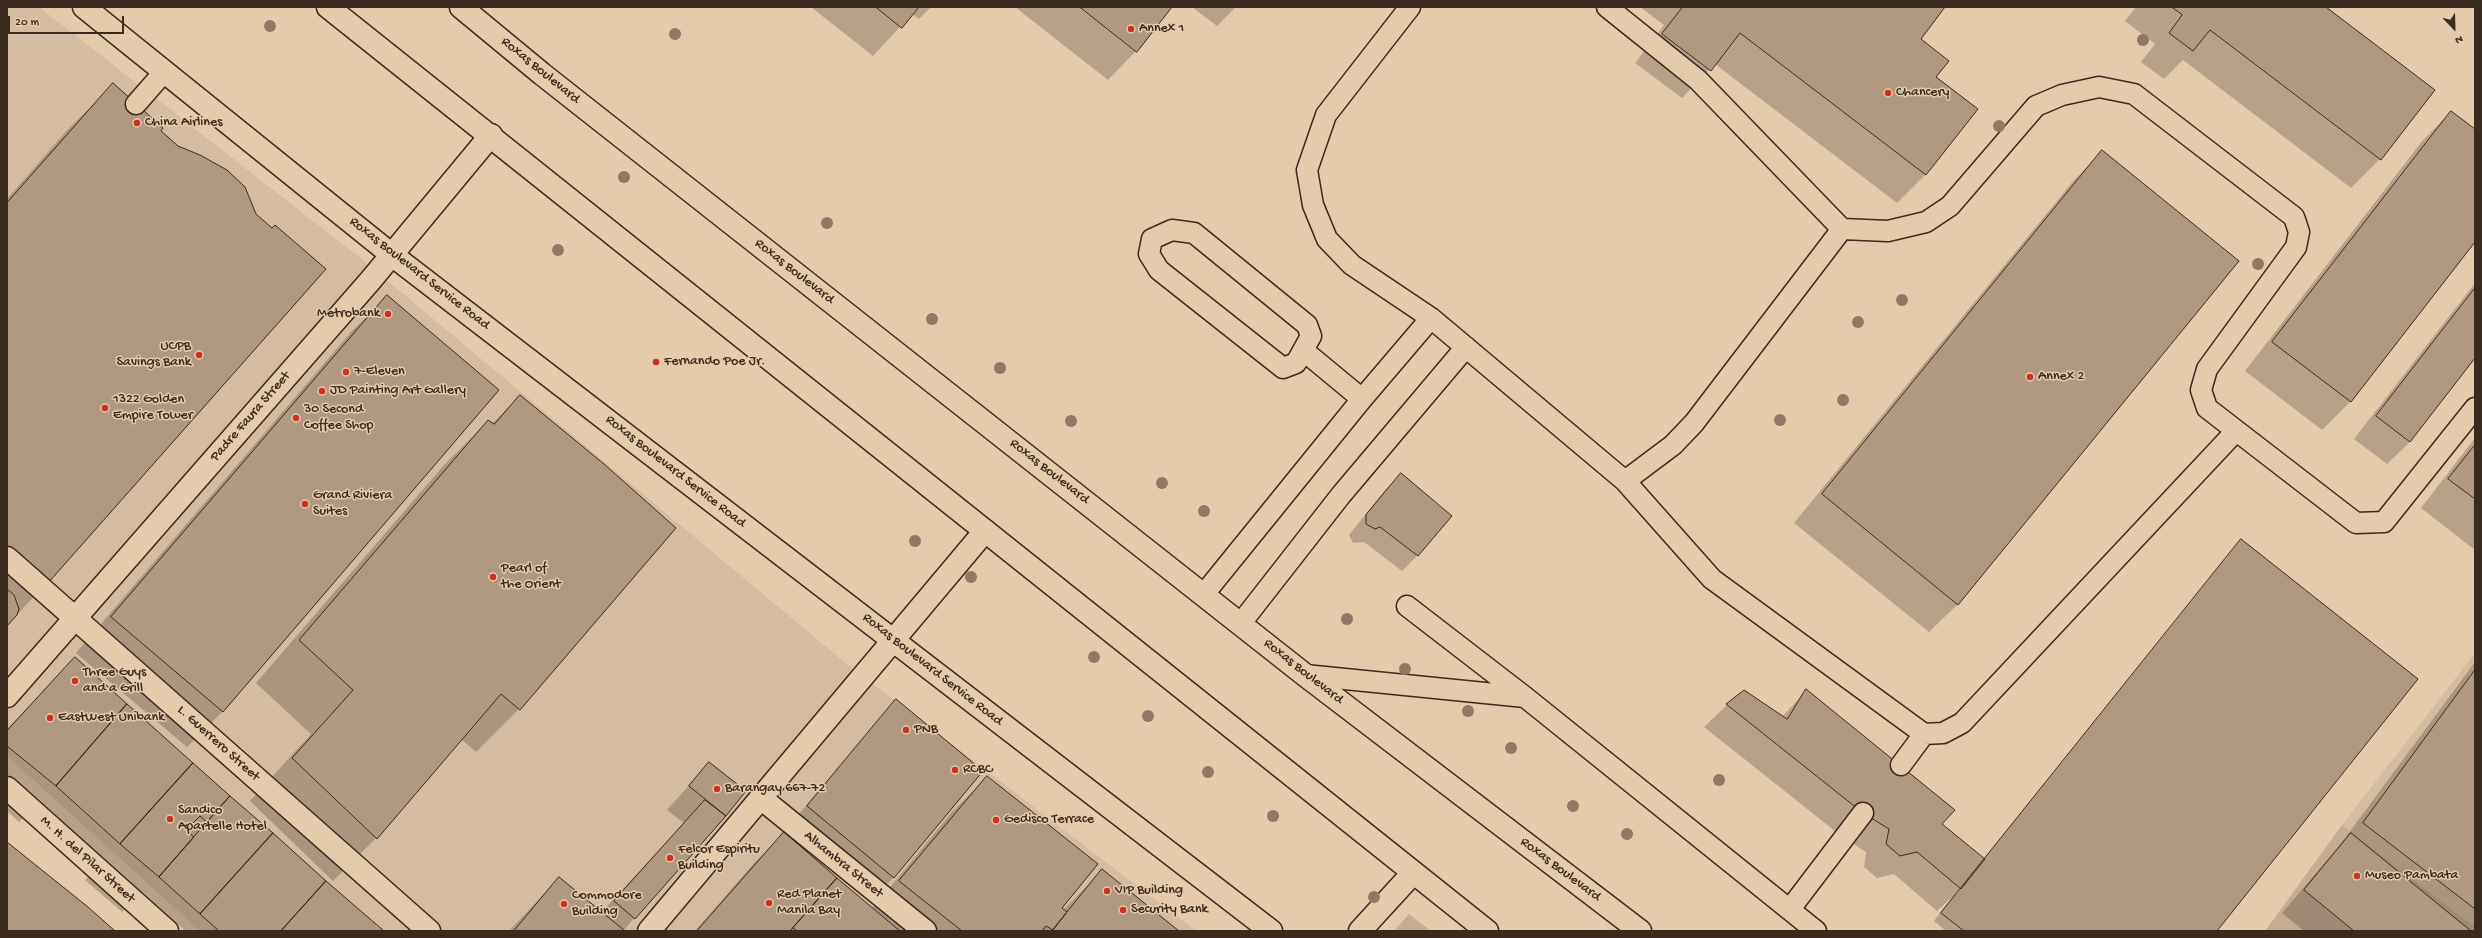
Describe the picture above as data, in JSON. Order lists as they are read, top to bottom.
{
  "streets": {
    "main road": [
      "Roxas Boulevard",
      "Roxas Boulevard Service Road",
      "Padre Faura Street",
      "L. Guerrero Street",
      "M. H. del Pilar Street",
      "Alhambra Street"
    ]
  },
  "crossings": [
    ["Roxas Boulevard Service Road", "Padre Faura Street"],
    ["Padre Faura Street", "L. Guerrero Street"]
  ],
  "places": [
    "Annex 1",
    "Chancery",
    "China Airlines",
    "Metrobank",
    "UCPB Savings Bank",
    "Fernando Poe Jr.",
    "7-Eleven",
    "Annex 2",
    "JD Painting Art Gallery",
    "1322 Golden Empire Tower",
    "30 Second Coffee Shop",
    "Grand Riviera Suites",
    "Pearl of the Orient",
    "Three Guys and a Grill",
    "EastWest Unibank",
    "PNB",
    "RCBC",
    "Barangay 667-72",
    "Sandico Apartelle Hotel",
    "Gedisco Terrace",
    "Felcor Espiritu Building",
    "Museo Pambata",
    "VIP Building",
    "Red Planet Manila Bay",
    "Commodore Building",
    "Security Bank"
  ],
  "scale_bar": "20 m",
  "north": "bottom right"
}
